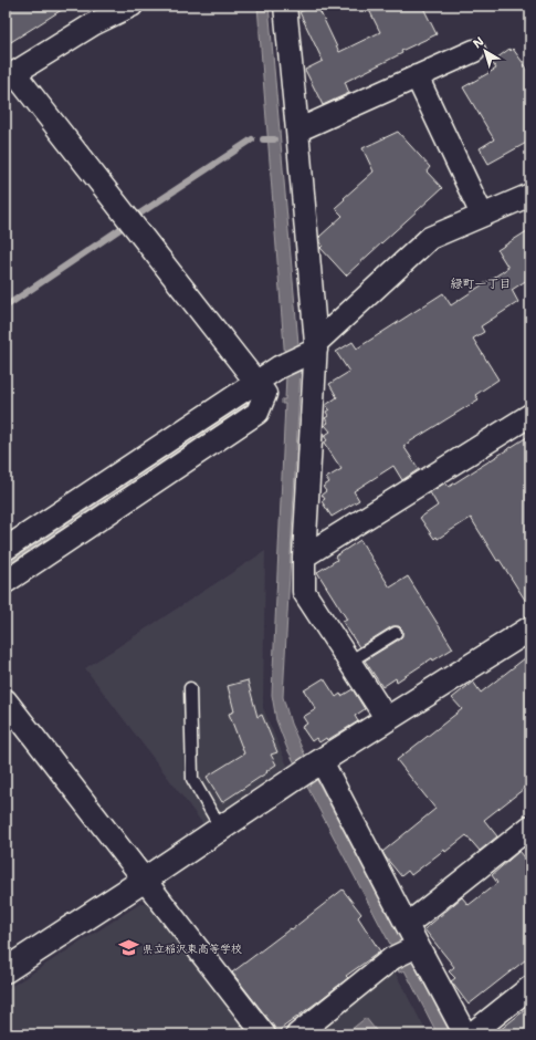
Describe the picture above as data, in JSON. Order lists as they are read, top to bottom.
{
  "districts": ["緑町一丁目"],
  "places": {
    "school or university": ["県立稲沢東高等学校"]
  },
  "north": "top left"
}
